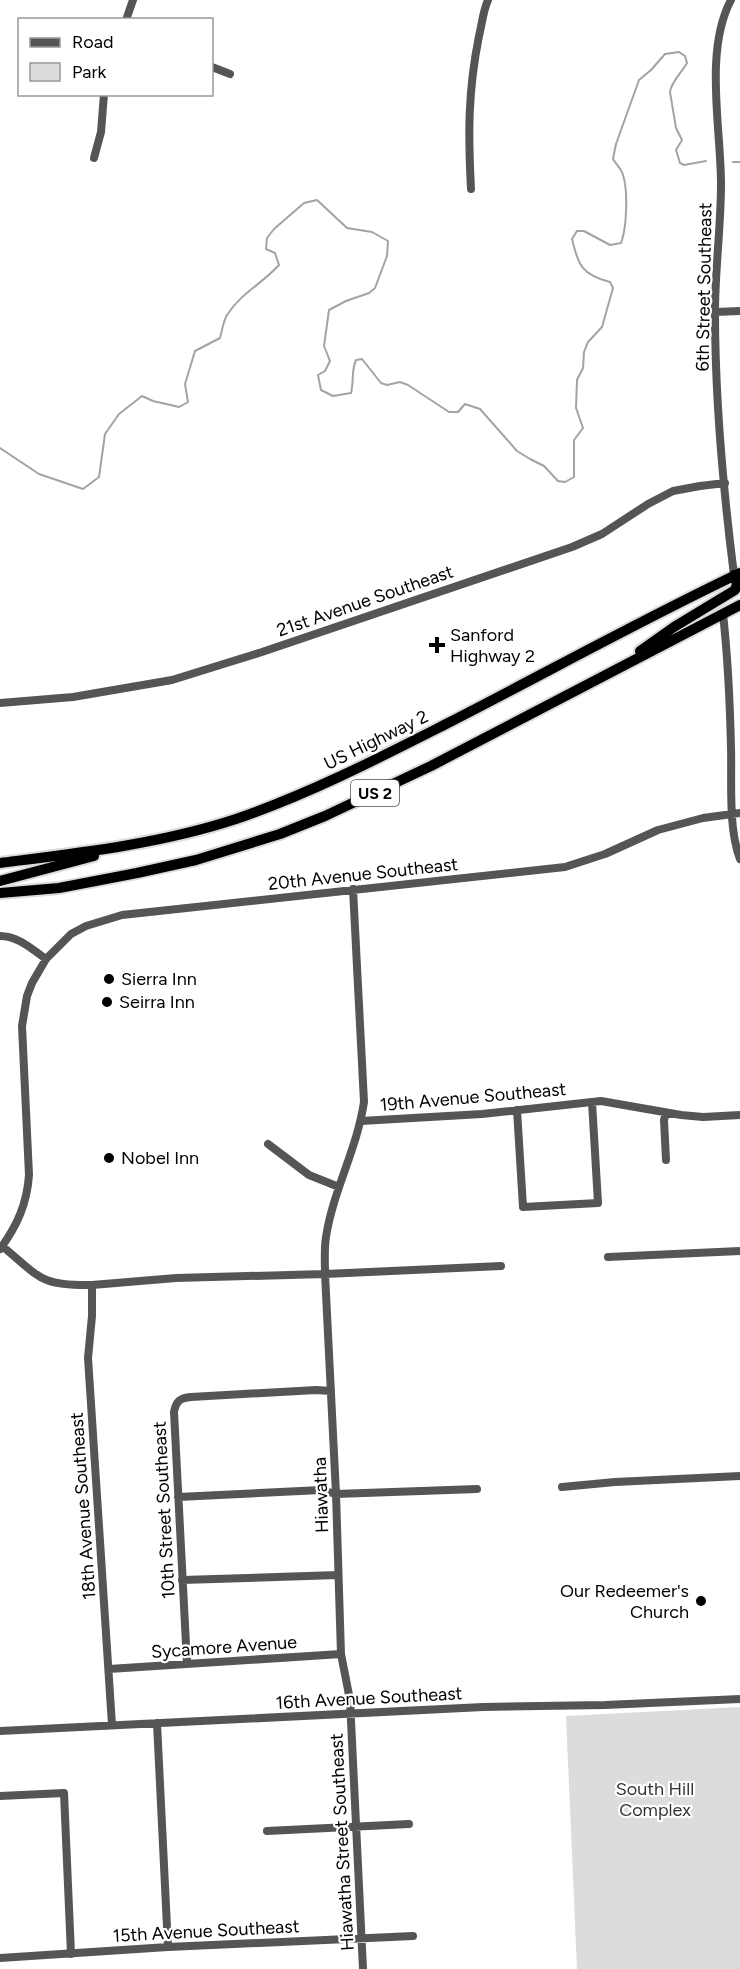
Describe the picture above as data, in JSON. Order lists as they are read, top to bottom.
{
  "streets": {
    "highway": ["US Highway 2", "US 2"],
    "street": [
      "6th Street Southeast",
      "21st Avenue Southeast",
      "20th Avenue Southeast",
      "19th Avenue Southeast",
      "Hiawatha",
      "18th Avenue Southeast",
      "10th Street Southeast",
      "Sycamore Avenue",
      "16th Avenue Southeast",
      "Hiawatha Street Southeast",
      "15th Avenue Southeast"
    ]
  },
  "crossings": [
    ["6th Street Southeast", "21st Avenue Southeast"],
    ["6th Street Southeast", "US Highway 2"],
    ["19th Avenue Southeast", "Hiawatha"],
    ["Hiawatha", "10th Street Southeast"],
    ["Hiawatha", "Sycamore Avenue"],
    ["Hiawatha", "16th Avenue Southeast"],
    ["Hiawatha", "Hiawatha Street Southeast"],
    ["18th Avenue Southeast", "Sycamore Avenue"],
    ["18th Avenue Southeast", "16th Avenue Southeast"],
    ["10th Street Southeast", "Sycamore Avenue"],
    ["16th Avenue Southeast", "Hiawatha Street Southeast"],
    ["Hiawatha Street Southeast", "15th Avenue Southeast"]
  ],
  "parks": ["South Hill Complex"],
  "places": {
    "health": ["Sanford Highway 2"],
    "other": [
      "Sierra Inn",
      "Seirra Inn",
      "Nobel Inn",
      "Our Redeemer's Church"
    ]
  },
  "legend": ["Road", "Park"]
}
